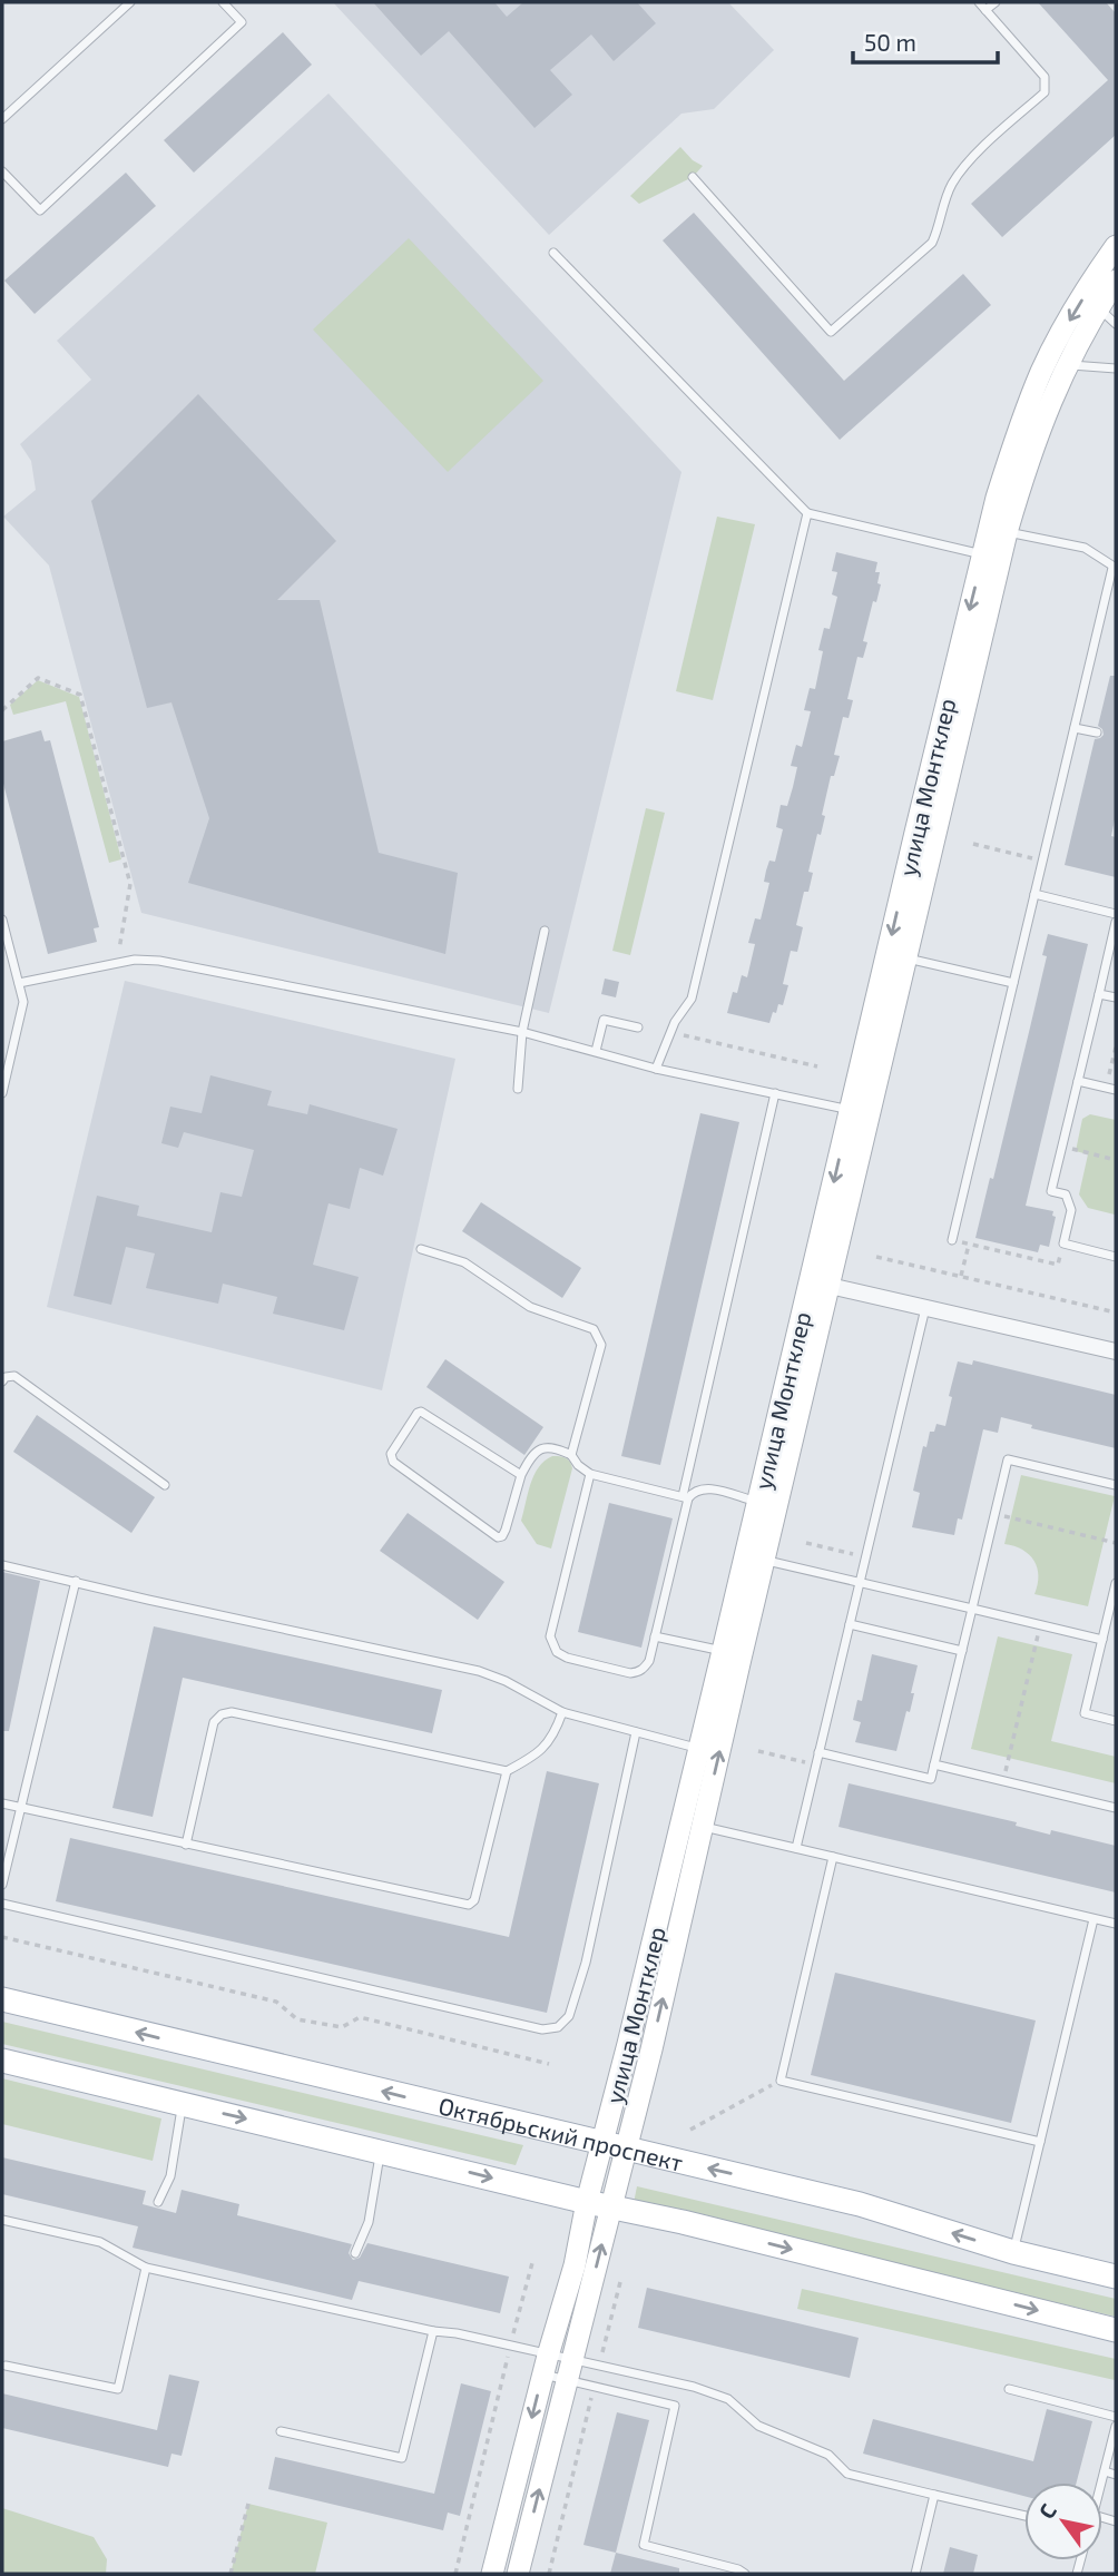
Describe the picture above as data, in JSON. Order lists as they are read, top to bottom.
{
  "streets": {
    "main road": ["Октябрьский проспект"],
    "street": ["улица Монтклер"]
  },
  "crossings": [
    ["улица Монтклер", "Октябрьский проспект"]
  ],
  "scale_bar": "50 m",
  "north": "top left"
}
